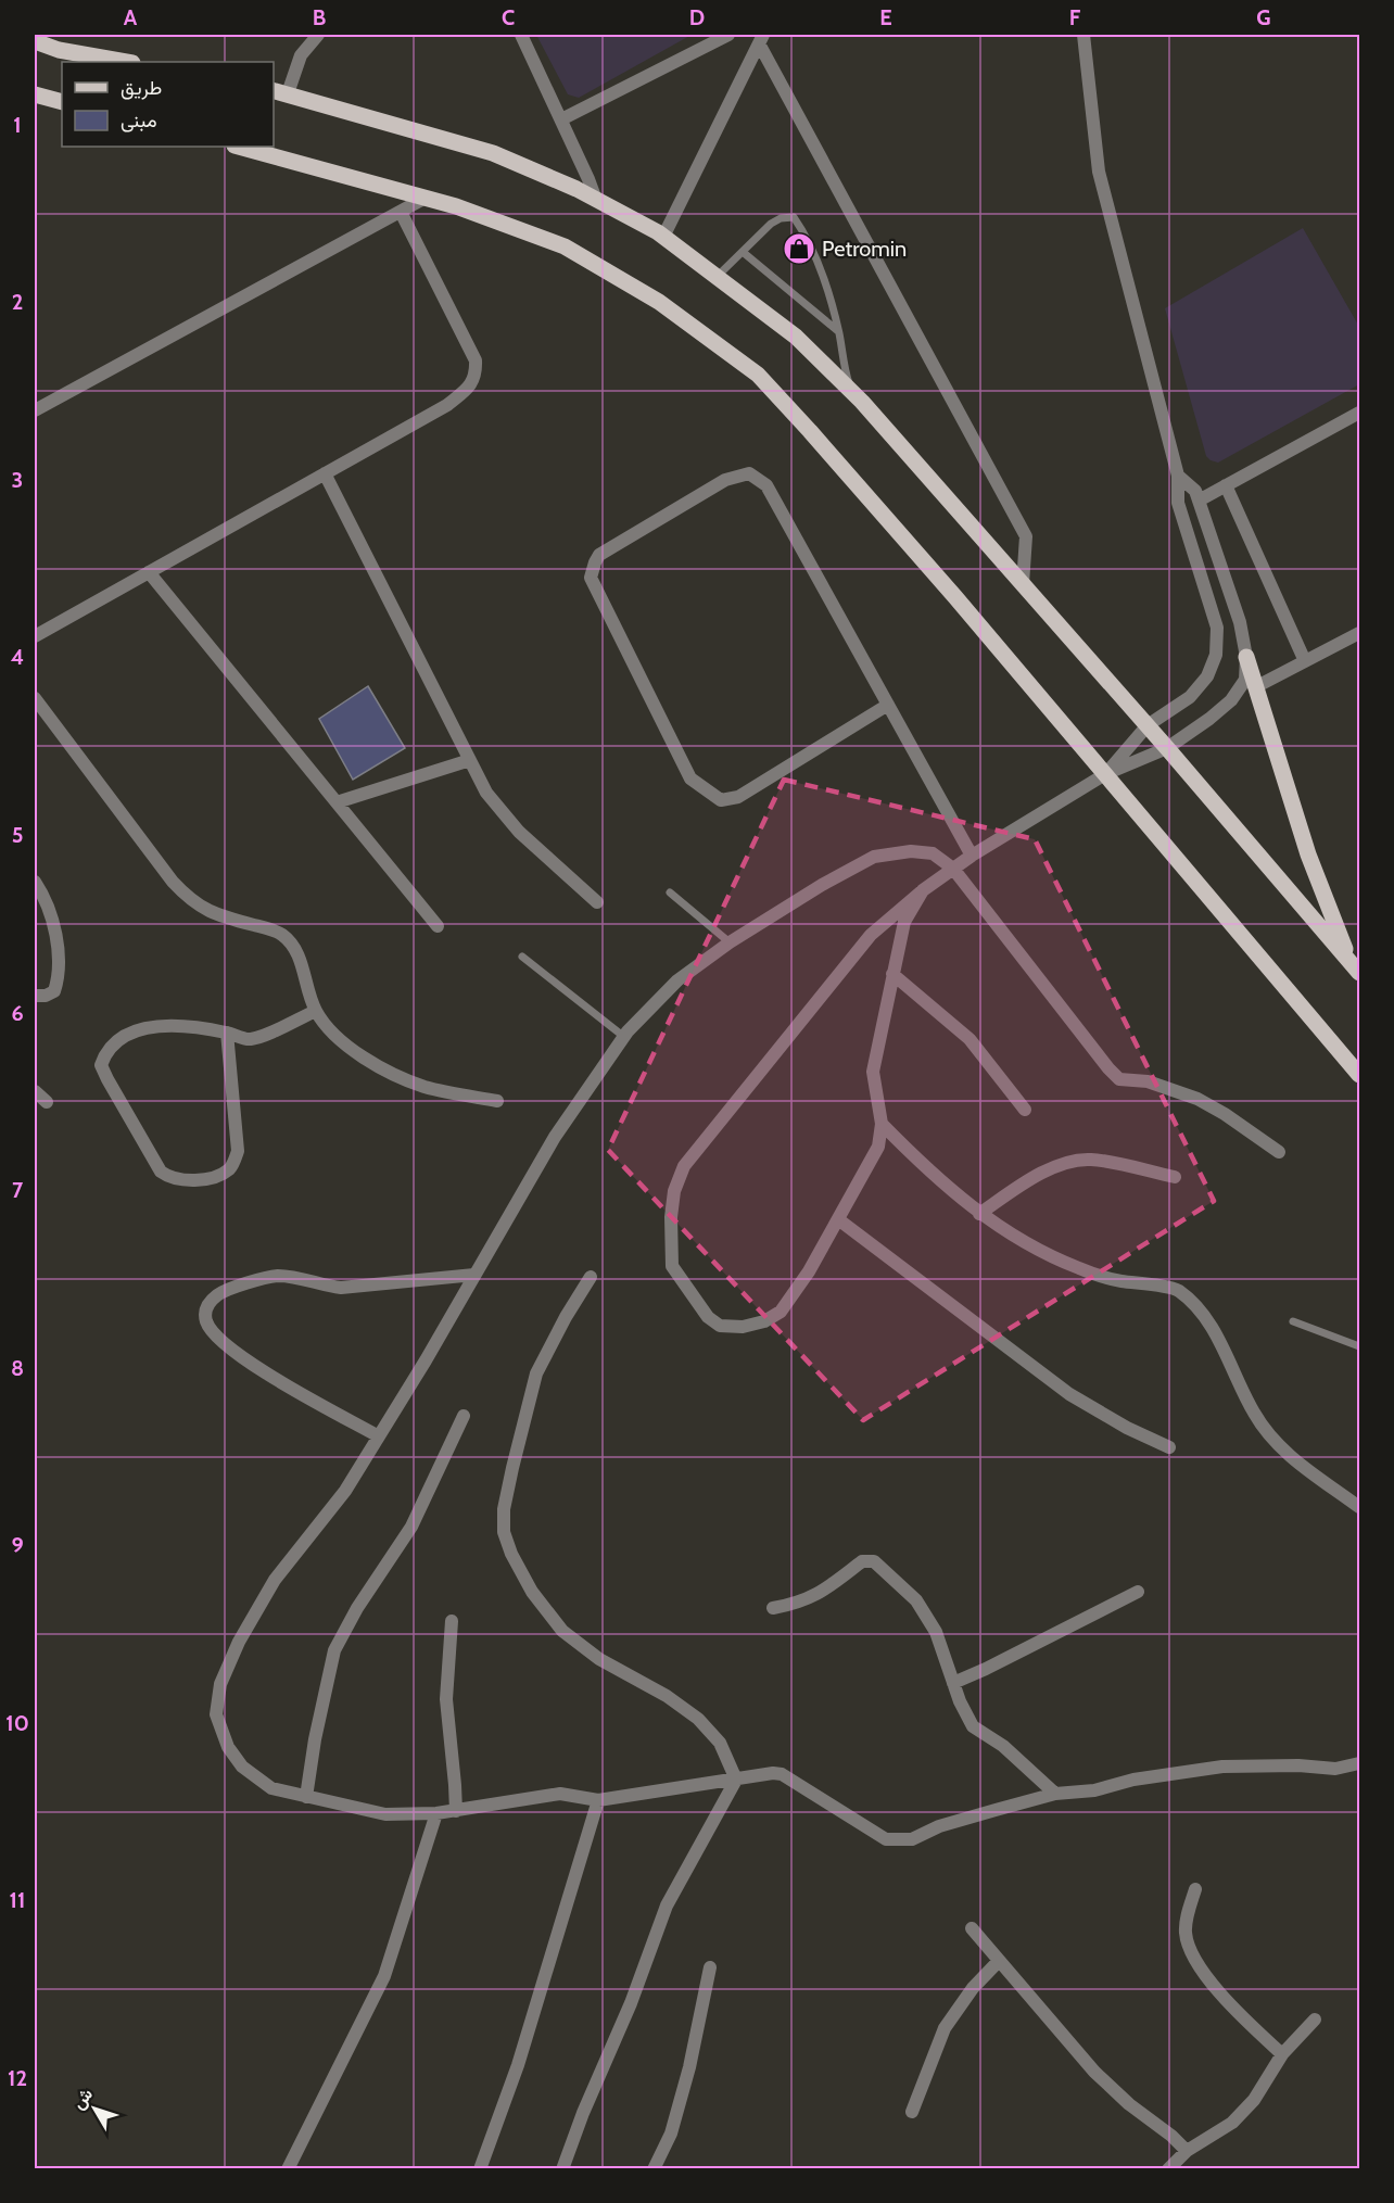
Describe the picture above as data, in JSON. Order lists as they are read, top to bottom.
{
  "places": {
    "shop": ["Petromin"]
  },
  "legend": ["طريق", "مبنى"],
  "north": "top left",
  "grid": {
    "columns": [
      "A",
      "B",
      "C",
      "D",
      "E",
      "F",
      "G"
    ],
    "rows": [
      "1",
      "2",
      "3",
      "4",
      "5",
      "6",
      "7",
      "8",
      "9",
      "10",
      "11",
      "12"
    ]
  }
}
